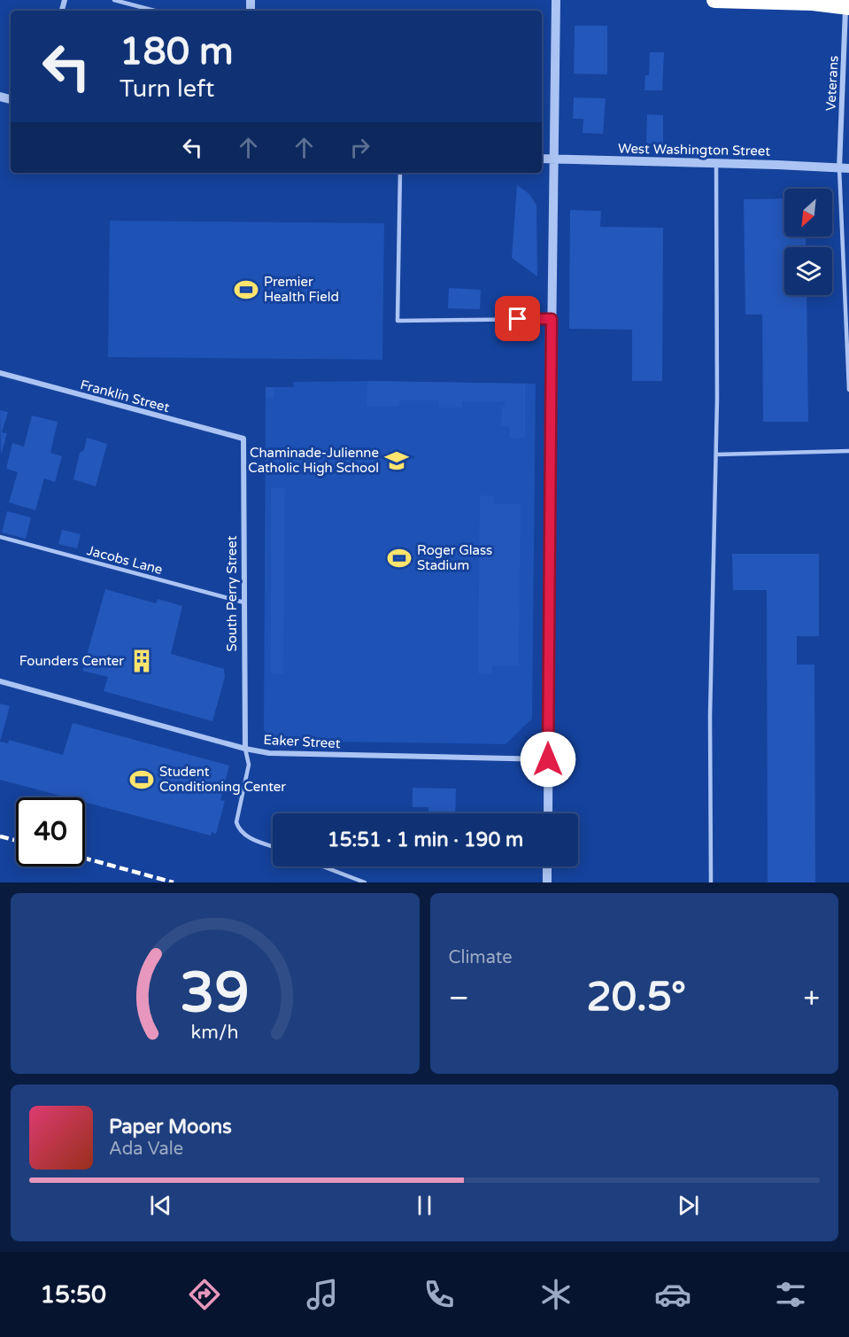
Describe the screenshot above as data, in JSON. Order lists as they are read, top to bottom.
{
  "streets": {
    "street": [
      "Veterans",
      "West Washington Street",
      "Franklin Street",
      "South Perry Street",
      "Eaker Street"
    ],
    "lane": ["Jacobs Lane"]
  },
  "crossings": [
    ["Veterans", "West Washington Street"],
    ["Franklin Street", "South Perry Street"],
    ["Jacobs Lane", "South Perry Street"],
    ["South Perry Street", "Eaker Street"]
  ],
  "places": {
    "sports": ["Premier Health Field", "Roger Glass Stadium", "Student Conditioning Center"],
    "school or university": ["Chaminade-Julienne Catholic High School"],
    "building": ["Founders Center"]
  },
  "north": "bottom left",
  "page": {
    "turn": ["180 m", "Turn left"],
    "limit": "40",
    "trip": "15:51 · 1 min · 190 m",
    "tile": "Climate",
    "heat": ["−", "20.5°", "+"],
    "song": ["Paper Moons", "Ada Vale"],
    "tabs": "15:50",
    "gauge": ["39", "km/h"]
  }
}
